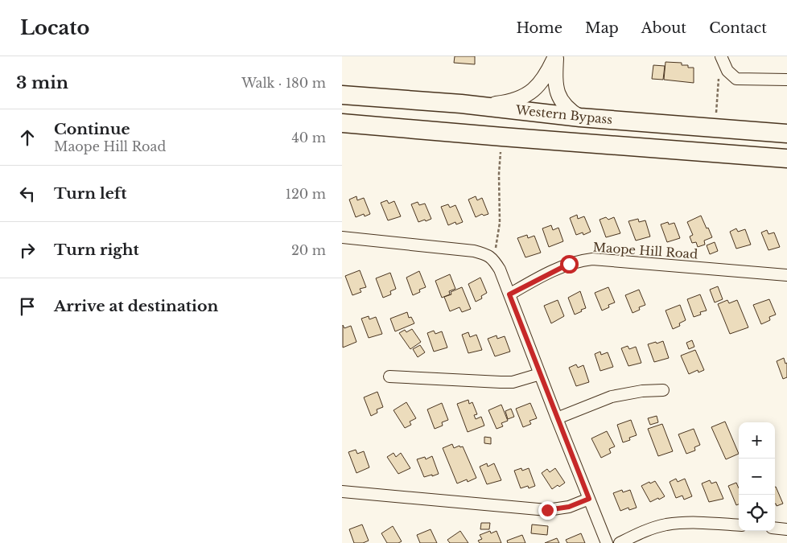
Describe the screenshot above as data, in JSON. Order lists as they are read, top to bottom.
{
  "streets": {
    "highway": ["Western Bypass"],
    "street": ["Maope Hill Road"]
  },
  "page": {
    "header": "Locato",
    "nav": [
      "Home",
      "Map",
      "About",
      "Contact"
    ],
    "heading": ["3 min", "Walk · 180 m"],
    "list": [
      ["Continue", "Maope Hill Road", "40 m"],
      ["Turn left", "120 m"],
      ["Turn right", "20 m"],
      "Arrive at destination"
    ],
    "map_buttons": ["+", "−"]
  }
}
